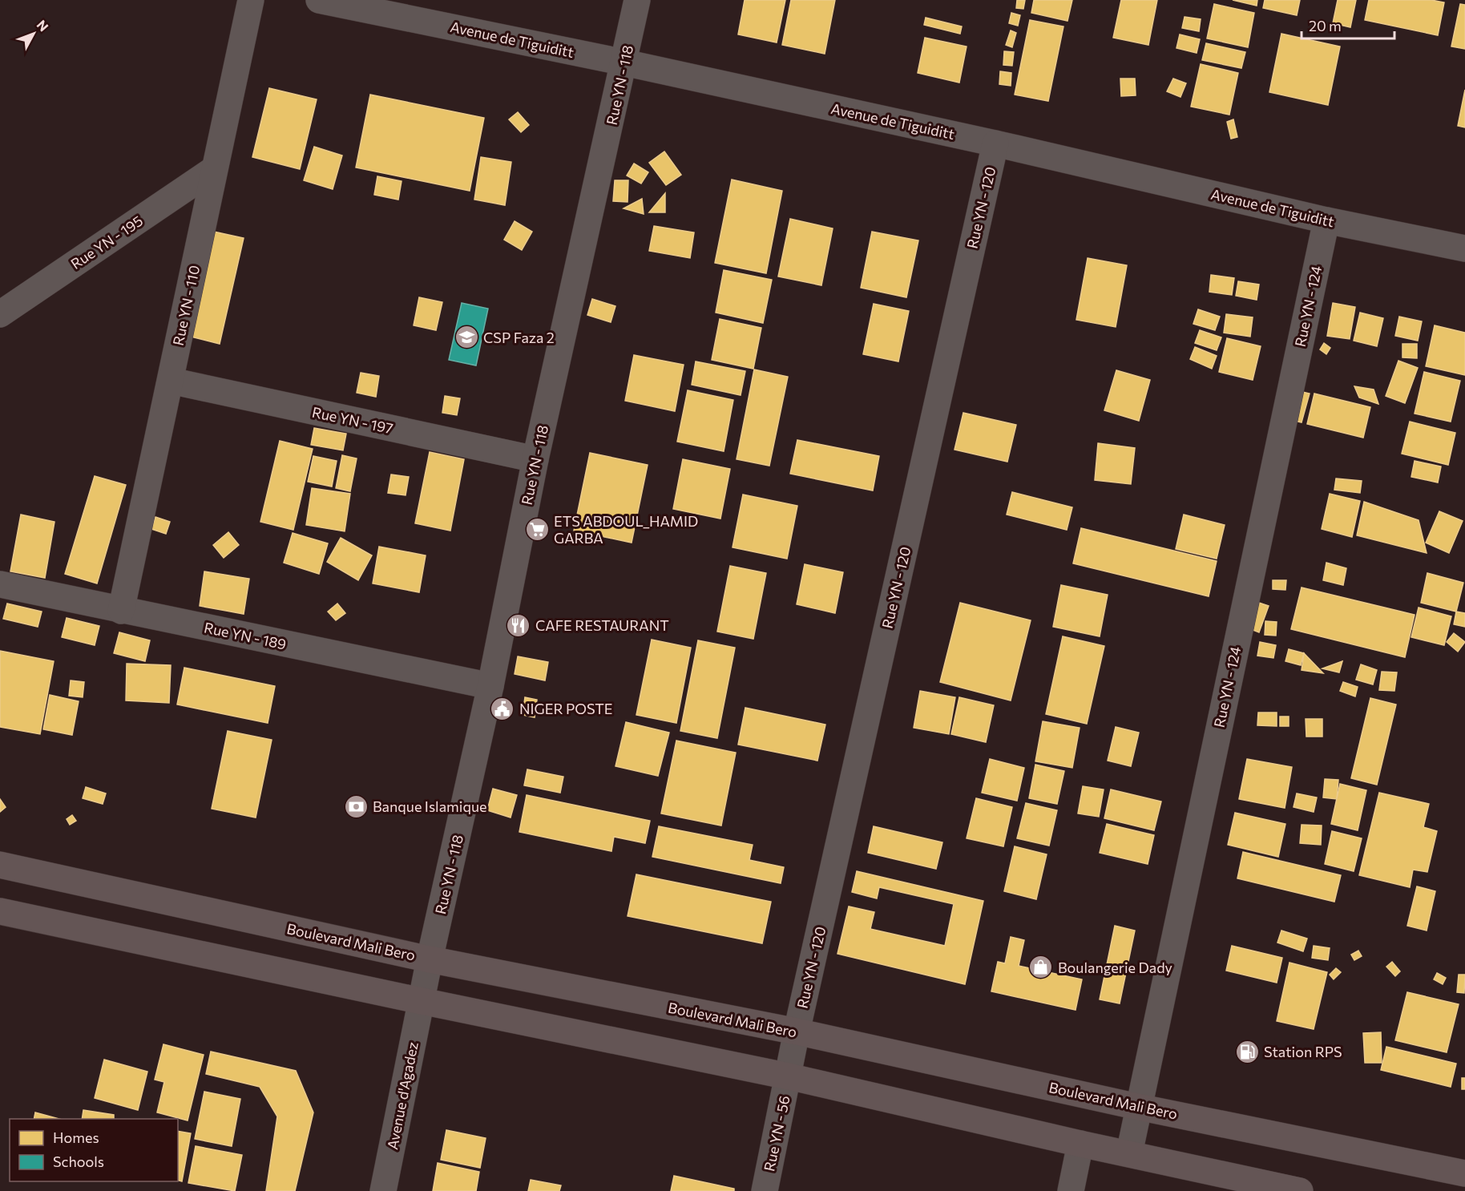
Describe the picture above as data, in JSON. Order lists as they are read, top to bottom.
{
  "streets": {
    "main road": ["Boulevard Mali Bero"],
    "street": [
      "Avenue de Tiguiditt",
      "Rue YN - 118",
      "Rue YN - 120",
      "Rue YN - 195",
      "Rue YN - 110",
      "Rue YN - 124",
      "Rue YN - 197",
      "Rue YN - 189",
      "Avenue d'Agadez",
      "Rue YN - 56"
    ]
  },
  "crossings": [
    ["Avenue de Tiguiditt", "Rue YN - 118"],
    ["Avenue de Tiguiditt", "Rue YN - 120"],
    ["Avenue de Tiguiditt", "Rue YN - 124"],
    ["Rue YN - 118", "Rue YN - 197"],
    ["Rue YN - 118", "Rue YN - 189"],
    ["Rue YN - 118", "Boulevard Mali Bero"],
    ["Rue YN - 118", "Avenue d'Agadez"],
    ["Rue YN - 120", "Boulevard Mali Bero"],
    ["Rue YN - 120", "Rue YN - 56"],
    ["Rue YN - 195", "Rue YN - 110"],
    ["Rue YN - 110", "Rue YN - 197"],
    ["Rue YN - 110", "Rue YN - 189"],
    ["Rue YN - 124", "Boulevard Mali Bero"]
  ],
  "places": {
    "school or university": ["CSP Faza 2"],
    "supermarket": ["ETS ABDOUL_HAMID GARBA"],
    "restaurant": ["CAFE RESTAURANT"],
    "public building": ["NIGER POSTE"],
    "bank": ["Banque Islamique"],
    "shop": ["Boulangerie Dady"],
    "fuel station": ["Station RPS"]
  },
  "legend": ["Homes", "Schools"],
  "scale_bar": "20 m",
  "north": "top right"
}
